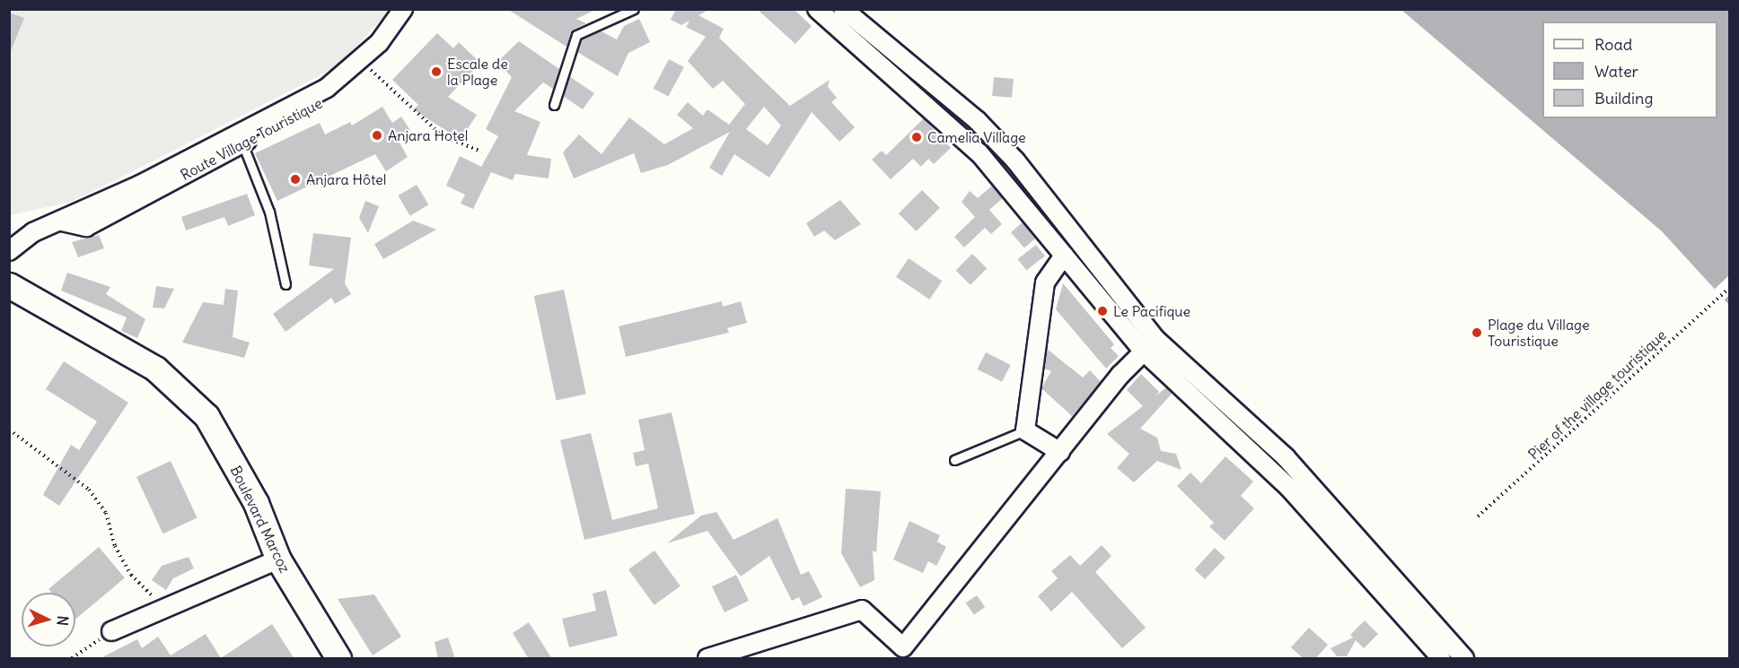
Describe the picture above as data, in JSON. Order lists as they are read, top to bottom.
{
  "streets": {
    "main road": ["Boulevard Marcoz"],
    "street": ["Route Village Touristique"],
    "path": ["Pier of the village touristique"]
  },
  "places": [
    "Escale de la Plage",
    "Anjara Hotel",
    "Camelia Village",
    "Anjara Hôtel",
    "Le Pacifique",
    "Plage du Village Touristique"
  ],
  "legend": ["Road", "Water", "Building"],
  "north": "right"
}
